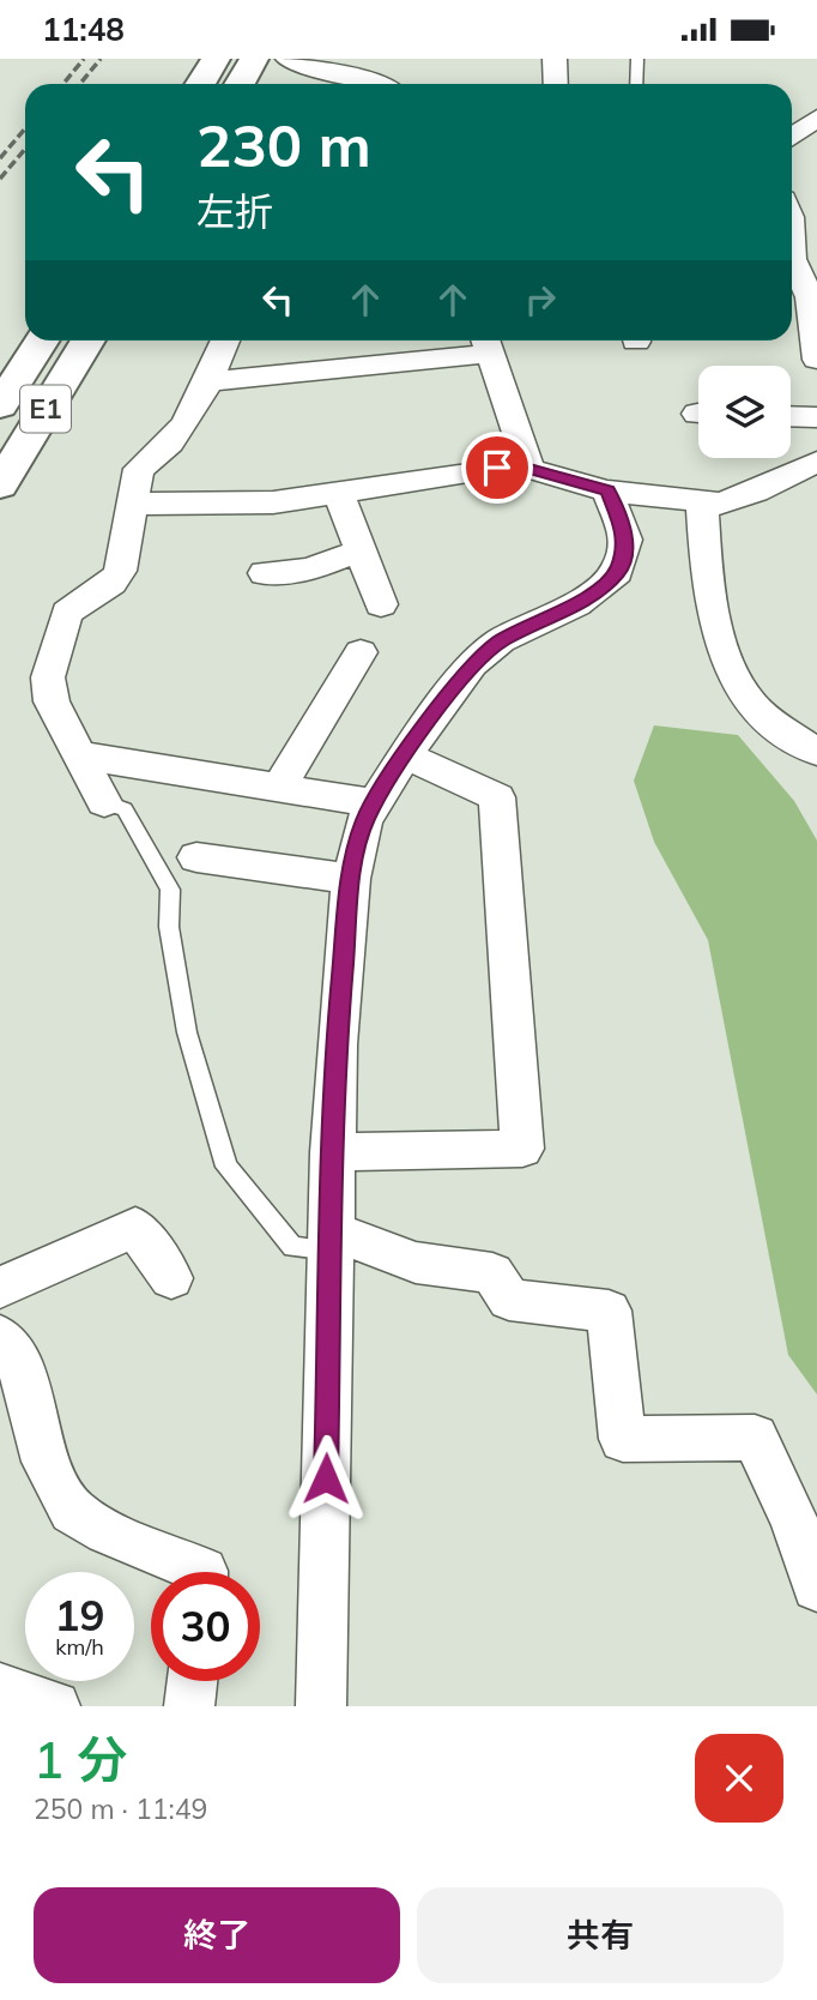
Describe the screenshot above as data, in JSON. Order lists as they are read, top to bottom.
{
  "streets": {
    "highway": ["E1"]
  },
  "page": {
    "status": "11:48",
    "turn": ["230 m", "左折"],
    "speed": "19 km/h",
    "limit": "30",
    "heading": ["1 分", "250 m · 11:49"],
    "buttons": ["終了", "共有"]
  }
}
